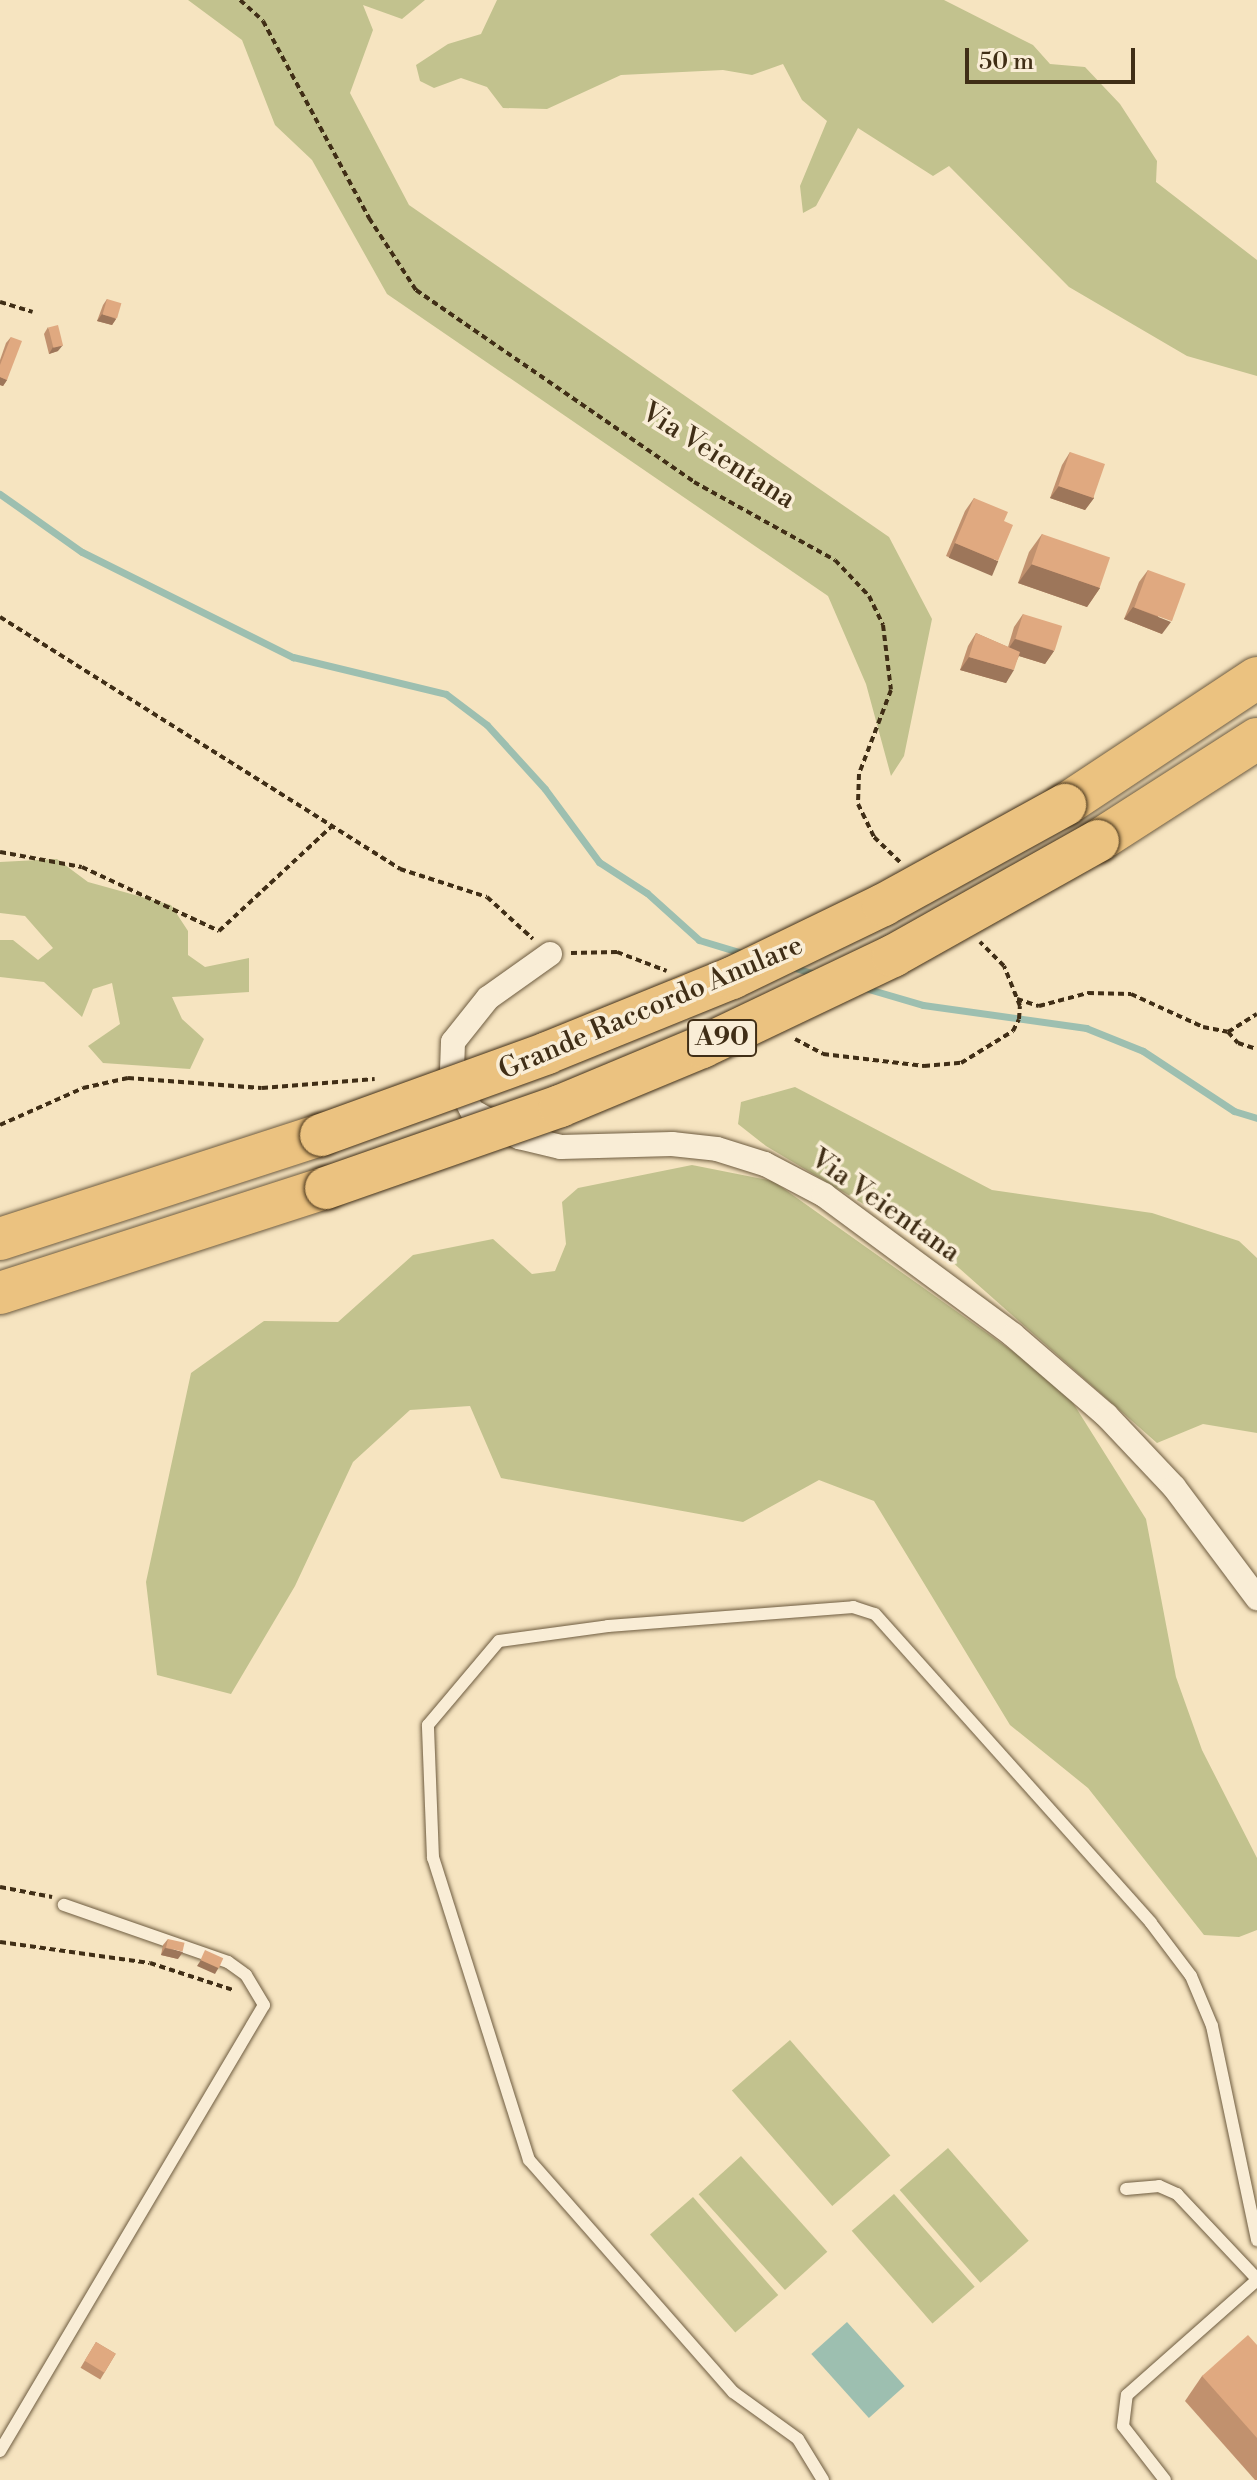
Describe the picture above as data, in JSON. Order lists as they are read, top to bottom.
{
  "streets": {
    "highway": ["Grande Raccordo Anulare", "A90"],
    "street": ["Via Veientana"]
  },
  "scale_bar": "50 m"
}
